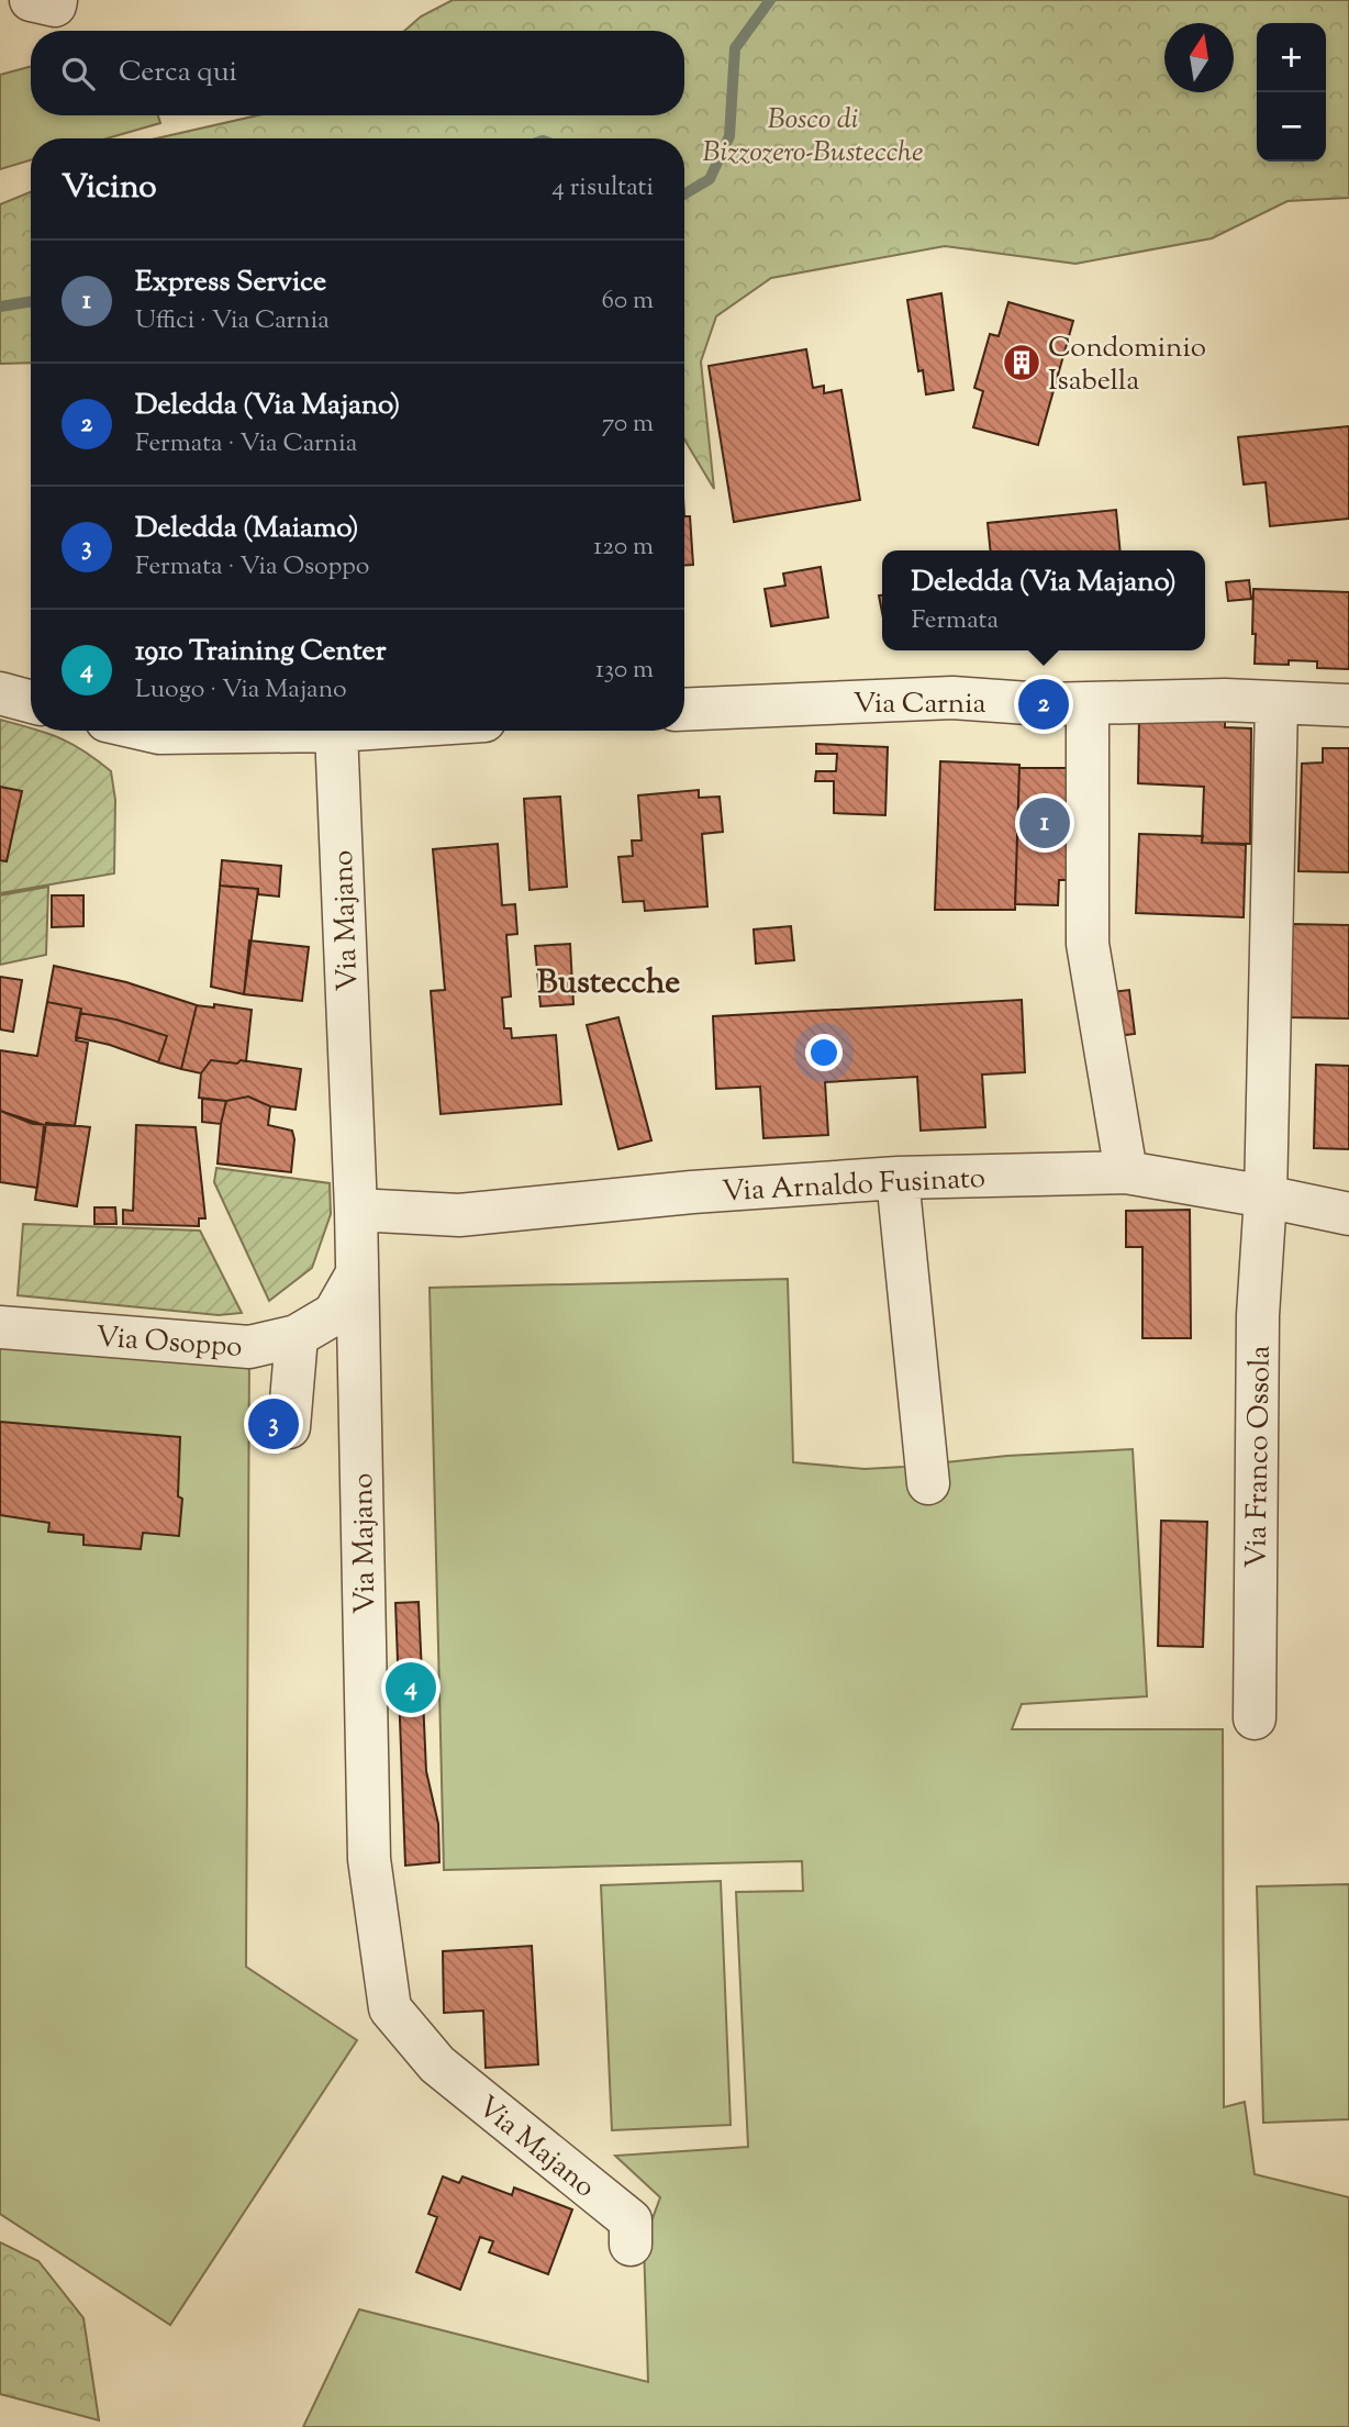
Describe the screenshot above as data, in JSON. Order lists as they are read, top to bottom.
{
  "streets": {
    "street": [
      "Via Carnia",
      "Via Majano",
      "Via Arnaldo Fusinato",
      "Via Osoppo",
      "Via Franco Ossola"
    ]
  },
  "crossings": [
    ["Via Carnia", "Via Franco Ossola"],
    ["Via Majano", "Via Arnaldo Fusinato"],
    ["Via Majano", "Via Osoppo"],
    ["Via Arnaldo Fusinato", "Via Franco Ossola"]
  ],
  "districts": ["Bustecche"],
  "parks": ["Bosco di Bizzozero-Bustecche"],
  "places": {
    "building": ["Condominio Isabella"]
  },
  "north": "top",
  "page": {
    "map_buttons": ["+", "−"],
    "search": "Cerca qui",
    "heading": ["Vicino", "4 risultati"],
    "list": [
      {
        "mark": "1",
        "name": "Express Service",
        "note": "Uffici · Via Carnia",
        "value": "60 m"
      },
      {
        "mark": "2",
        "name": "Deledda (Via Majano)",
        "note": "Fermata · Via Carnia",
        "value": "70 m"
      },
      {
        "mark": "3",
        "name": "Deledda (Maiamo)",
        "note": "Fermata · Via Osoppo",
        "value": "120 m"
      },
      {
        "mark": "4",
        "name": "1910 Training Center",
        "note": "Luogo · Via Majano",
        "value": "130 m"
      }
    ],
    "popup": ["Deledda (Via Majano)", "Fermata"],
    "pins": [
      "2",
      "1",
      "3",
      "4"
    ]
  }
}
